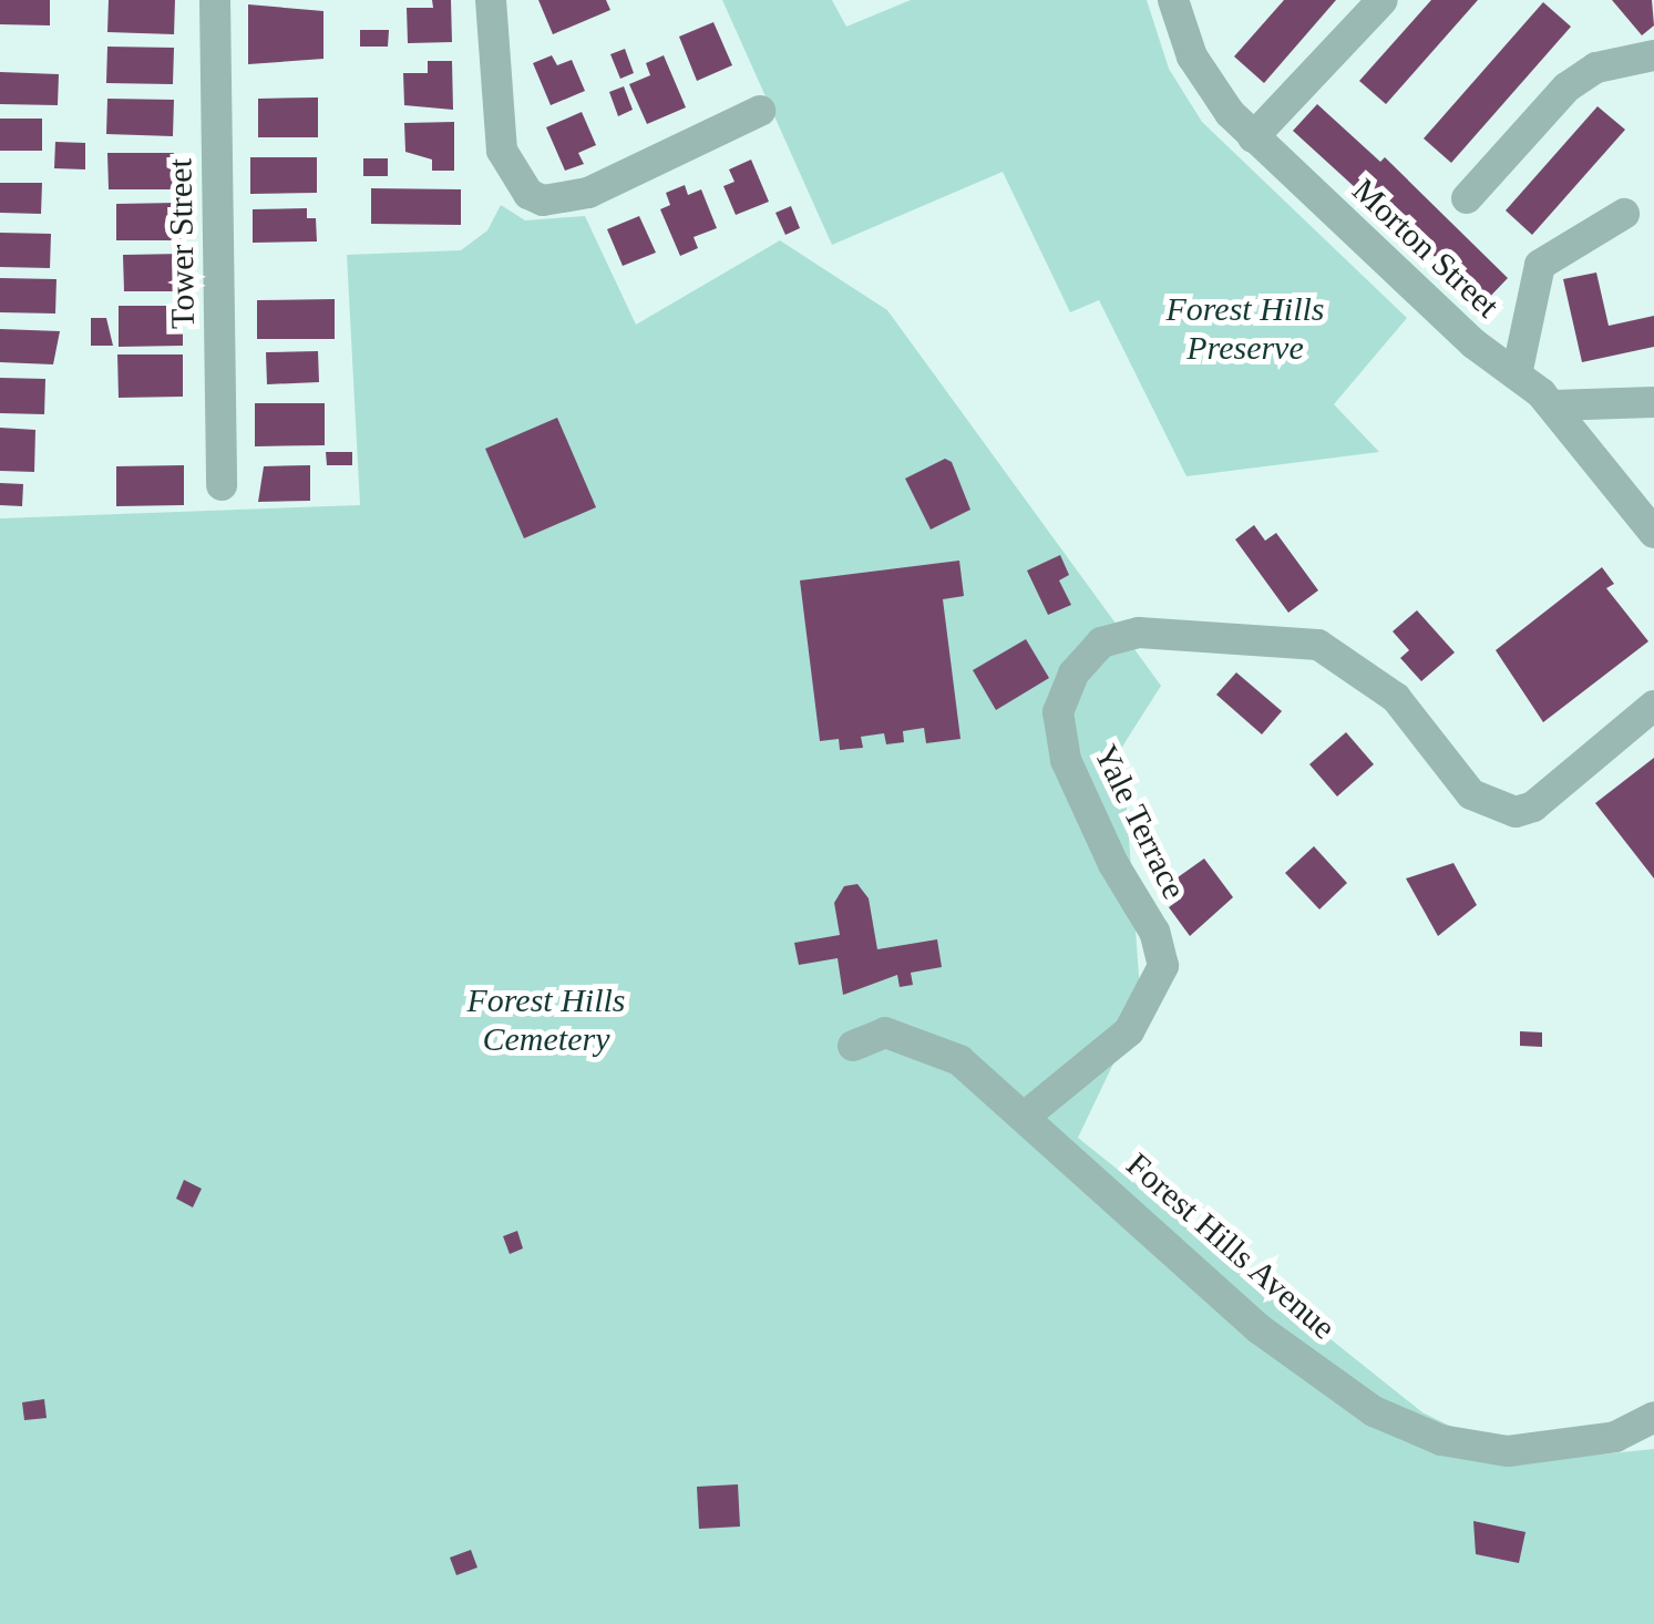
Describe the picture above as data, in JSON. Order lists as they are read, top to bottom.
{
  "streets": {
    "street": [
      "Tower Street",
      "Morton Street",
      "Yale Terrace",
      "Forest Hills Avenue"
    ]
  },
  "crossings": [
    ["Yale Terrace", "Forest Hills Avenue"]
  ],
  "parks": ["Forest Hills Preserve", "Forest Hills Cemetery"]
}
